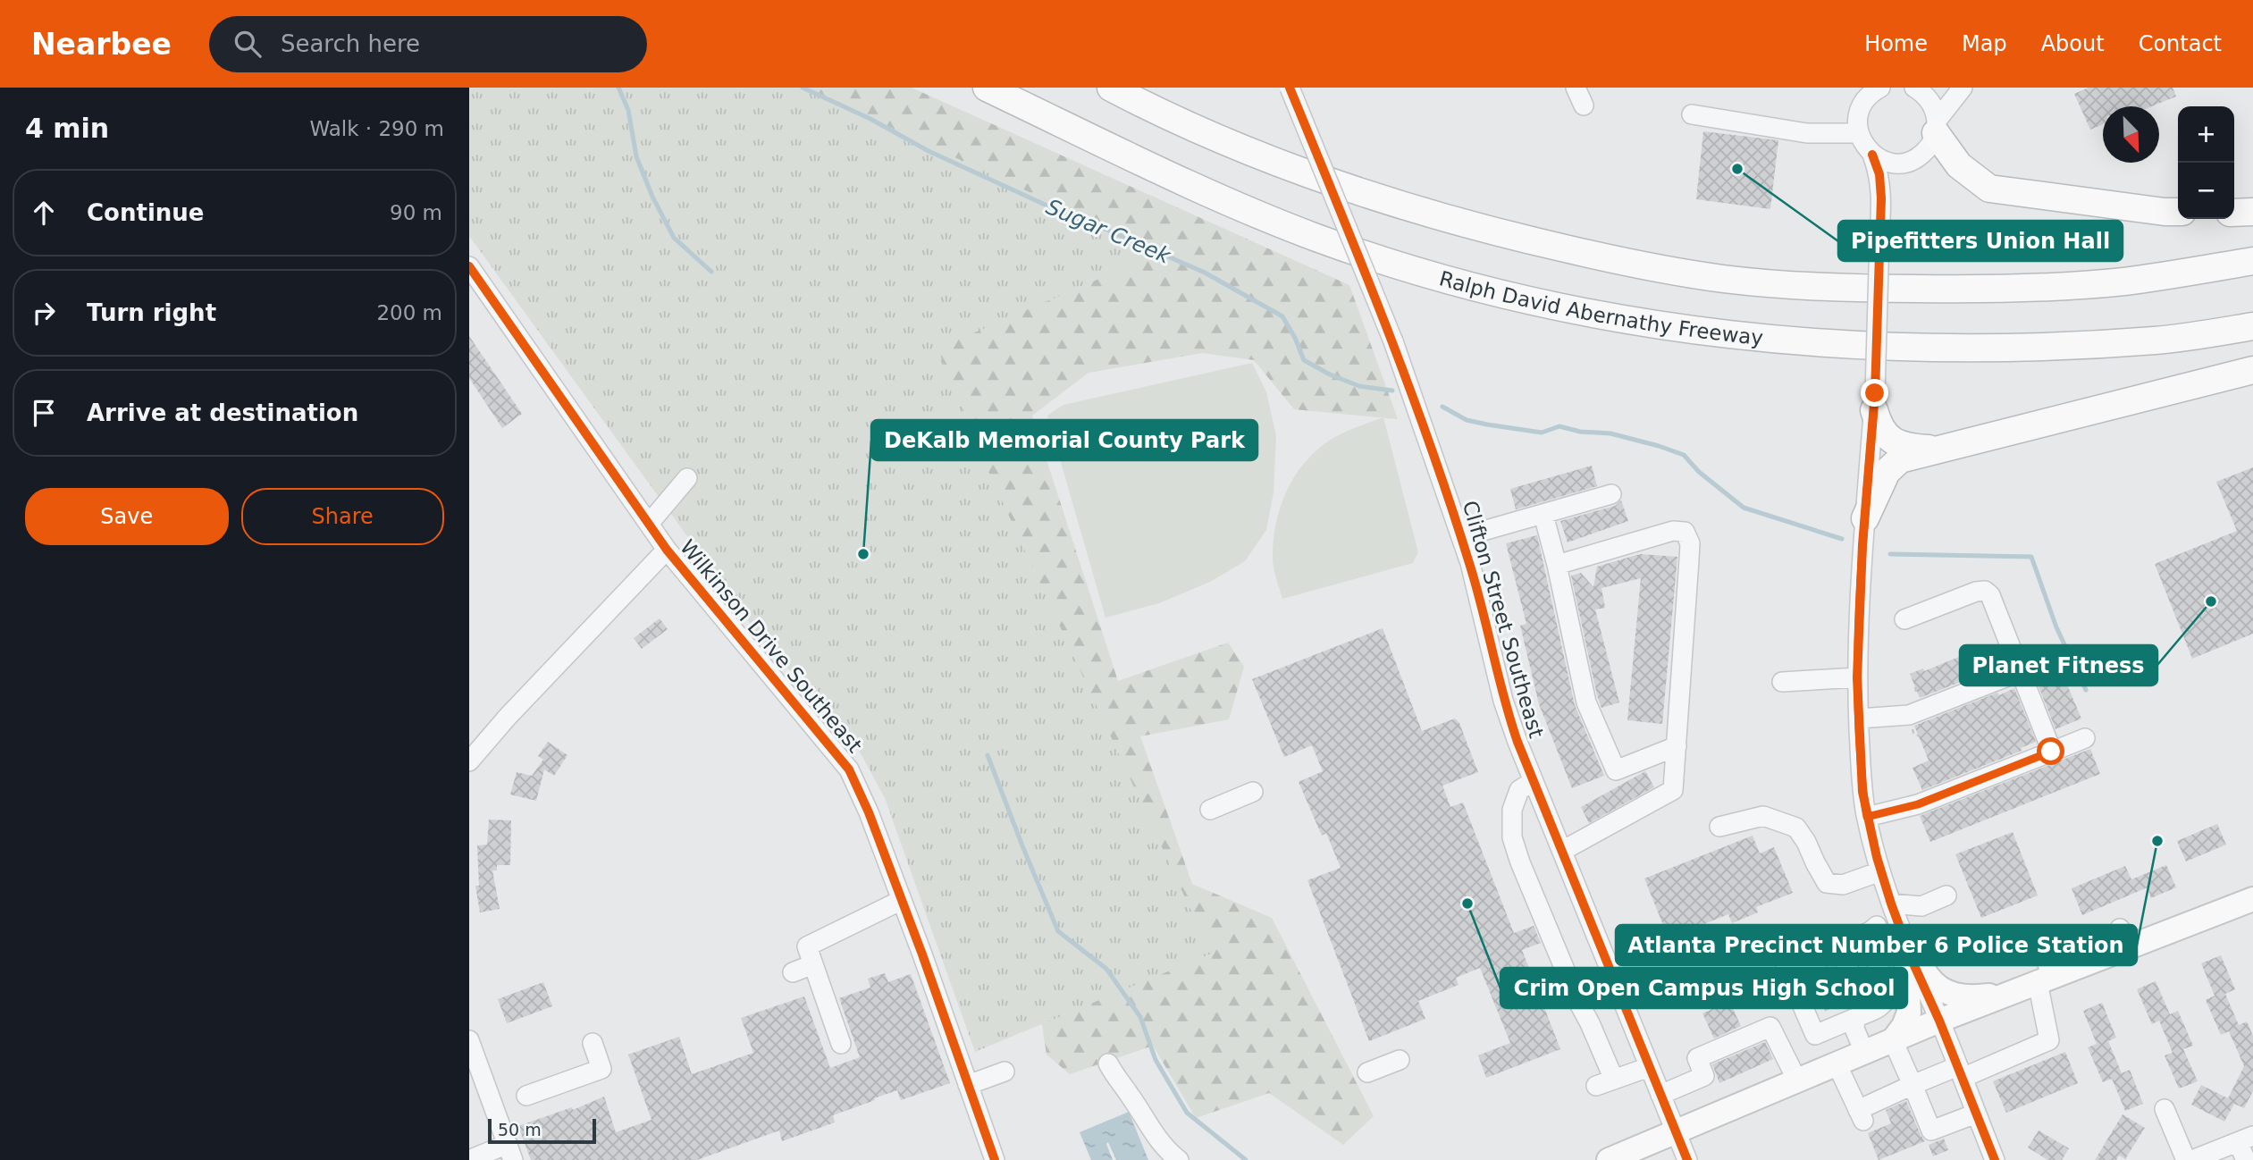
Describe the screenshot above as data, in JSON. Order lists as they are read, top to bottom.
{
  "streets": {
    "highway": ["Ralph David Abernathy Freeway"],
    "street": ["Clifton Street Southeast", "Wilkinson Drive Southeast"]
  },
  "water": ["Sugar Creek"],
  "places": [
    "Pipefitters Union Hall",
    "DeKalb Memorial County Park",
    "Planet Fitness",
    "Atlanta Precinct Number 6 Police Station",
    "Crim Open Campus High School"
  ],
  "scale_bar": "50 m",
  "north": "bottom right",
  "page": {
    "header": "Nearbee",
    "search": "Search here",
    "nav": [
      "Home",
      "Map",
      "About",
      "Contact"
    ],
    "heading": ["4 min", "Walk · 290 m"],
    "map_buttons": ["+", "−"],
    "list": [
      ["Continue", "90 m"],
      ["Turn right", "200 m"],
      "Arrive at destination"
    ],
    "buttons": ["Save", "Share"],
    "scale": "50 m"
  }
}
